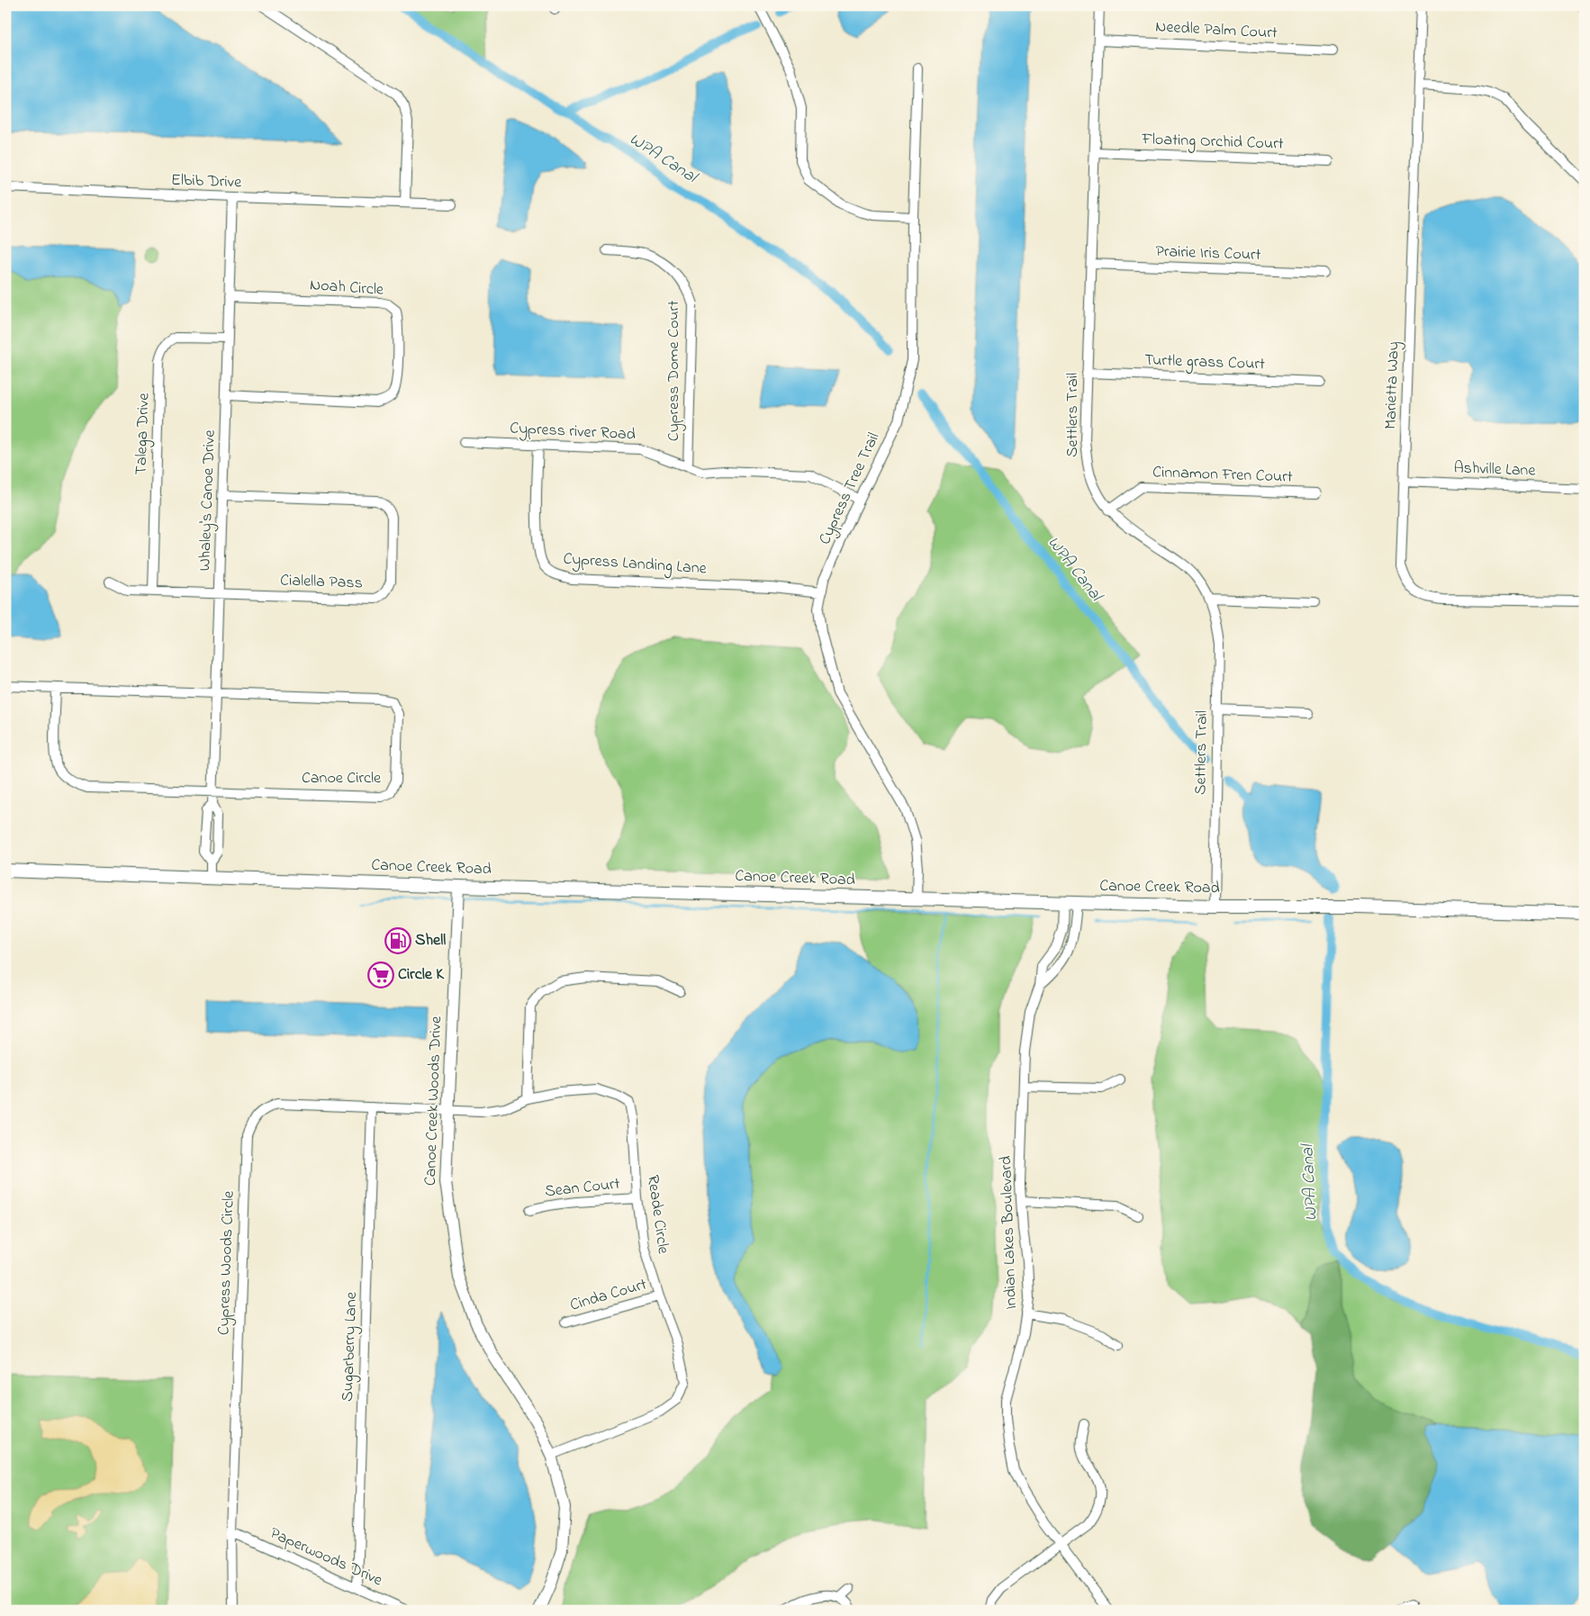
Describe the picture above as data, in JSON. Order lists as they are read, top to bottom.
{
  "streets": {
    "main road": ["Canoe Creek Road"],
    "street": [
      "Needle Palm Court",
      "Floating Orchid Court",
      "Elbib Drive",
      "Prairie Iris Court",
      "Noah Circle",
      "Turtle grass Court",
      "Cypress Dome Court",
      "Marietta Way",
      "Settlers Trail",
      "Cypress river Road",
      "Talega Drive",
      "Ashville Lane",
      "Cinnamon Fren Court",
      "Cypress Tree Trail",
      "Whaley's Canoe Drive",
      "Cypress Landing Lane",
      "Cialella Pass",
      "Canoe Circle",
      "Canoe Creek Woods Drive",
      "Sean Court",
      "Reade Circle",
      "Indian Lakes Boulevard",
      "Cypress Woods Circle",
      "Cinda Court",
      "Sugarberry Lane",
      "Paperwoods Drive"
    ]
  },
  "crossings": [
    ["Needle Palm Court", "Settlers Trail"],
    ["Floating Orchid Court", "Settlers Trail"],
    ["Elbib Drive", "Whaley's Canoe Drive"],
    ["Prairie Iris Court", "Settlers Trail"],
    ["Noah Circle", "Whaley's Canoe Drive"],
    ["Turtle grass Court", "Settlers Trail"],
    ["Cypress Dome Court", "Cypress river Road"],
    ["Marietta Way", "Ashville Lane"],
    ["Settlers Trail", "Cinnamon Fren Court"],
    ["Settlers Trail", "Canoe Creek Road"],
    ["Cypress river Road", "Cypress Tree Trail"],
    ["Cypress river Road", "Cypress Landing Lane"],
    ["Talega Drive", "Whaley's Canoe Drive"],
    ["Talega Drive", "Cialella Pass"],
    ["Cypress Tree Trail", "Cypress Landing Lane"],
    ["Cypress Tree Trail", "Canoe Creek Road"],
    ["Whaley's Canoe Drive", "Cialella Pass"],
    ["Whaley's Canoe Drive", "Canoe Circle"],
    ["Whaley's Canoe Drive", "Canoe Creek Road"],
    ["Canoe Creek Road", "Canoe Creek Woods Drive"],
    ["Canoe Creek Road", "Indian Lakes Boulevard"],
    ["Canoe Creek Woods Drive", "Reade Circle"],
    ["Canoe Creek Woods Drive", "Cypress Woods Circle"],
    ["Sean Court", "Reade Circle"],
    ["Reade Circle", "Cypress Woods Circle"],
    ["Reade Circle", "Cinda Court"],
    ["Cypress Woods Circle", "Sugarberry Lane"],
    ["Cypress Woods Circle", "Paperwoods Drive"],
    ["Sugarberry Lane", "Paperwoods Drive"]
  ],
  "water": ["WPA Canal"],
  "places": {
    "fuel station": ["Shell"],
    "supermarket": ["Circle K"]
  }
}
